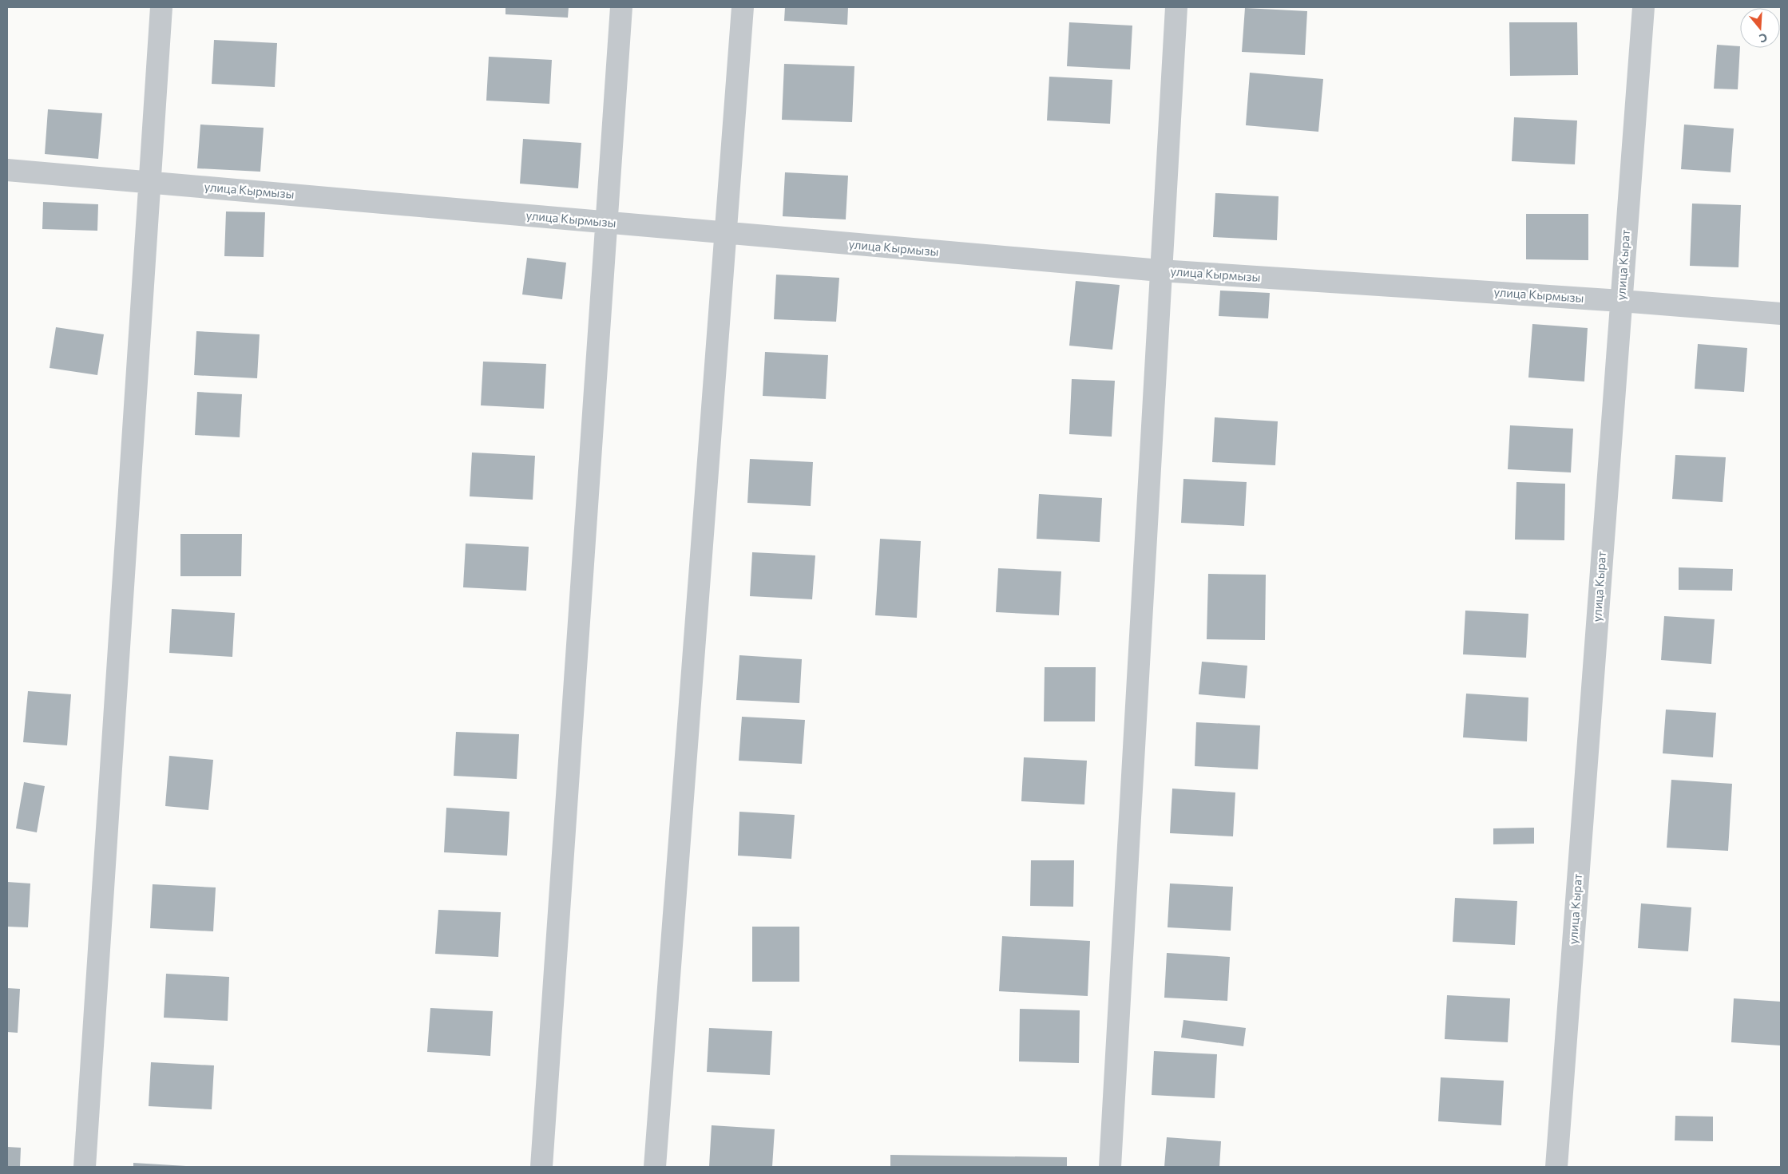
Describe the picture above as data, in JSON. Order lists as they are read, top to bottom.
{
  "streets": {
    "street": ["улица Кырмызы", "улица Кырат"]
  },
  "crossings": [
    ["улица Кырмызы", "улица Кырат"]
  ],
  "north": "bottom"
}
